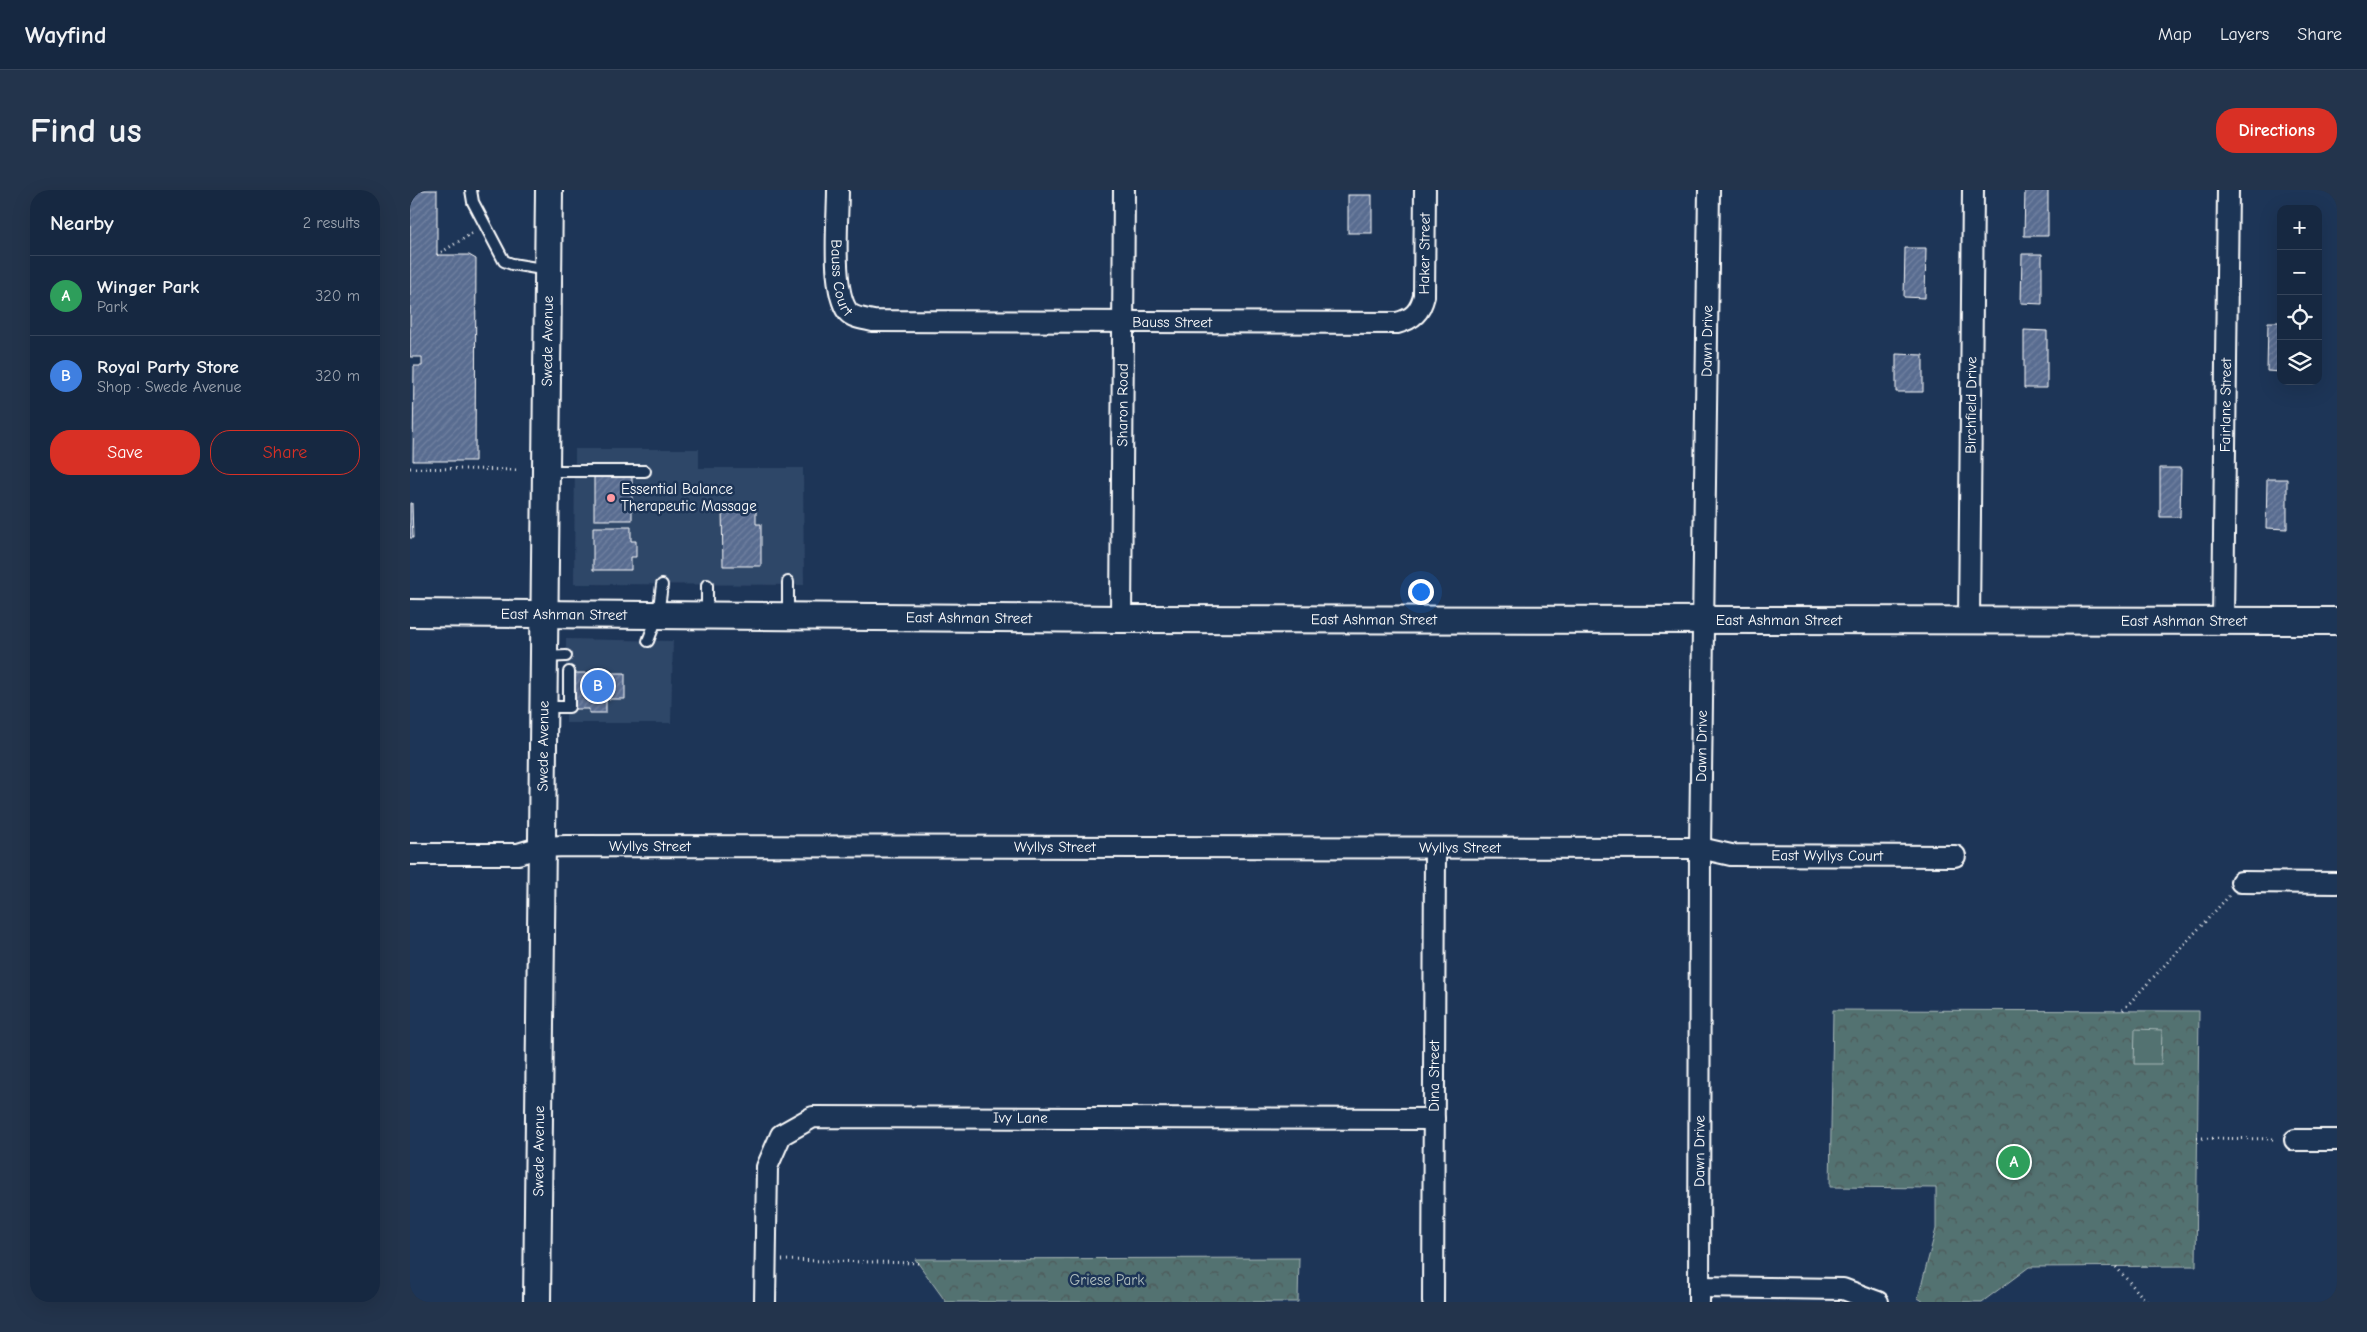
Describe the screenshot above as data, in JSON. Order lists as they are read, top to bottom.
{
  "streets": {
    "street": [
      "Haker Street",
      "Bauss Court",
      "Bauss Street",
      "Swede Avenue",
      "Dawn Drive",
      "Sharon Road",
      "Birchfield Drive",
      "Fairlane Street",
      "East Ashman Street",
      "Wyllys Street",
      "East Wyllys Court",
      "Dina Street",
      "Ivy Lane"
    ]
  },
  "crossings": [
    ["Haker Street", "Bauss Street"],
    ["Bauss Court", "Bauss Street"],
    ["Bauss Street", "Sharon Road"],
    ["Swede Avenue", "East Ashman Street"],
    ["Swede Avenue", "Wyllys Street"],
    ["Dawn Drive", "East Ashman Street"],
    ["Dawn Drive", "Wyllys Street"],
    ["Dawn Drive", "East Wyllys Court"],
    ["Sharon Road", "East Ashman Street"],
    ["Birchfield Drive", "East Ashman Street"],
    ["Fairlane Street", "East Ashman Street"],
    ["Wyllys Street", "East Wyllys Court"],
    ["Wyllys Street", "Dina Street"],
    ["Dina Street", "Ivy Lane"]
  ],
  "parks": ["Griese Park"],
  "places": ["Essential Balance Therapeutic Massage"],
  "page": {
    "header": "Wayfind",
    "nav": ["Map", "Layers", "Share"],
    "buttons": [
      "Directions",
      ["Save", "Share"]
    ],
    "title": "Find us",
    "heading": ["Nearby", "2 results"],
    "map_buttons": ["+", "−"],
    "list": [
      {
        "mark": "A",
        "name": "Winger Park",
        "note": "Park",
        "value": "320 m"
      },
      {
        "mark": "B",
        "name": "Royal Party Store",
        "note": "Shop · Swede Avenue",
        "value": "320 m"
      }
    ],
    "pins": ["B", "A"]
  }
}
